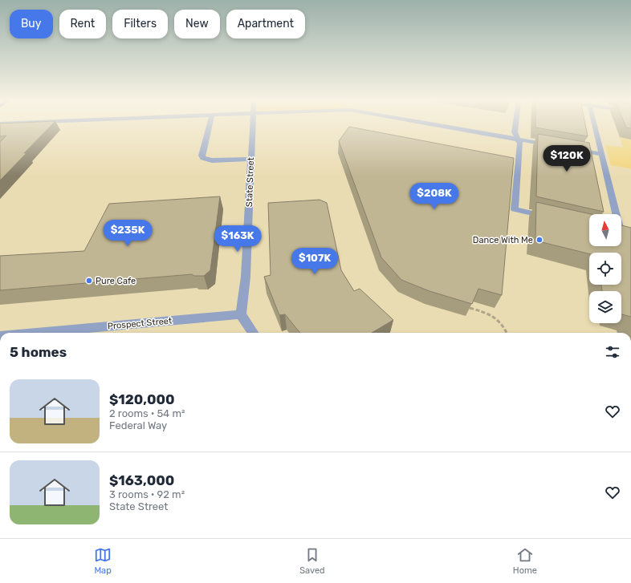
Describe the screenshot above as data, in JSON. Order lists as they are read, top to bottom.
{
  "streets": {
    "street": ["State Street", "Prospect Street"]
  },
  "crossings": [
    ["State Street", "Prospect Street"]
  ],
  "places": ["Dance With Me", "Pure Cafe"],
  "north": "top",
  "page": {
    "chip": [
      "Buy",
      "Rent",
      "Filters",
      "New",
      "Apartment"
    ],
    "price": [
      "$120K",
      "$208K",
      "$235K",
      "$163K",
      "$107K"
    ],
    "heading": "5 homes",
    "list": [
      {
        "name": "$120,000",
        "note": "2 rooms · 54 m² · Federal Way"
      },
      {
        "name": "$163,000",
        "note": "3 rooms · 92 m² · State Street"
      }
    ],
    "tabs": ["Map", "Saved", "Home"]
  }
}
